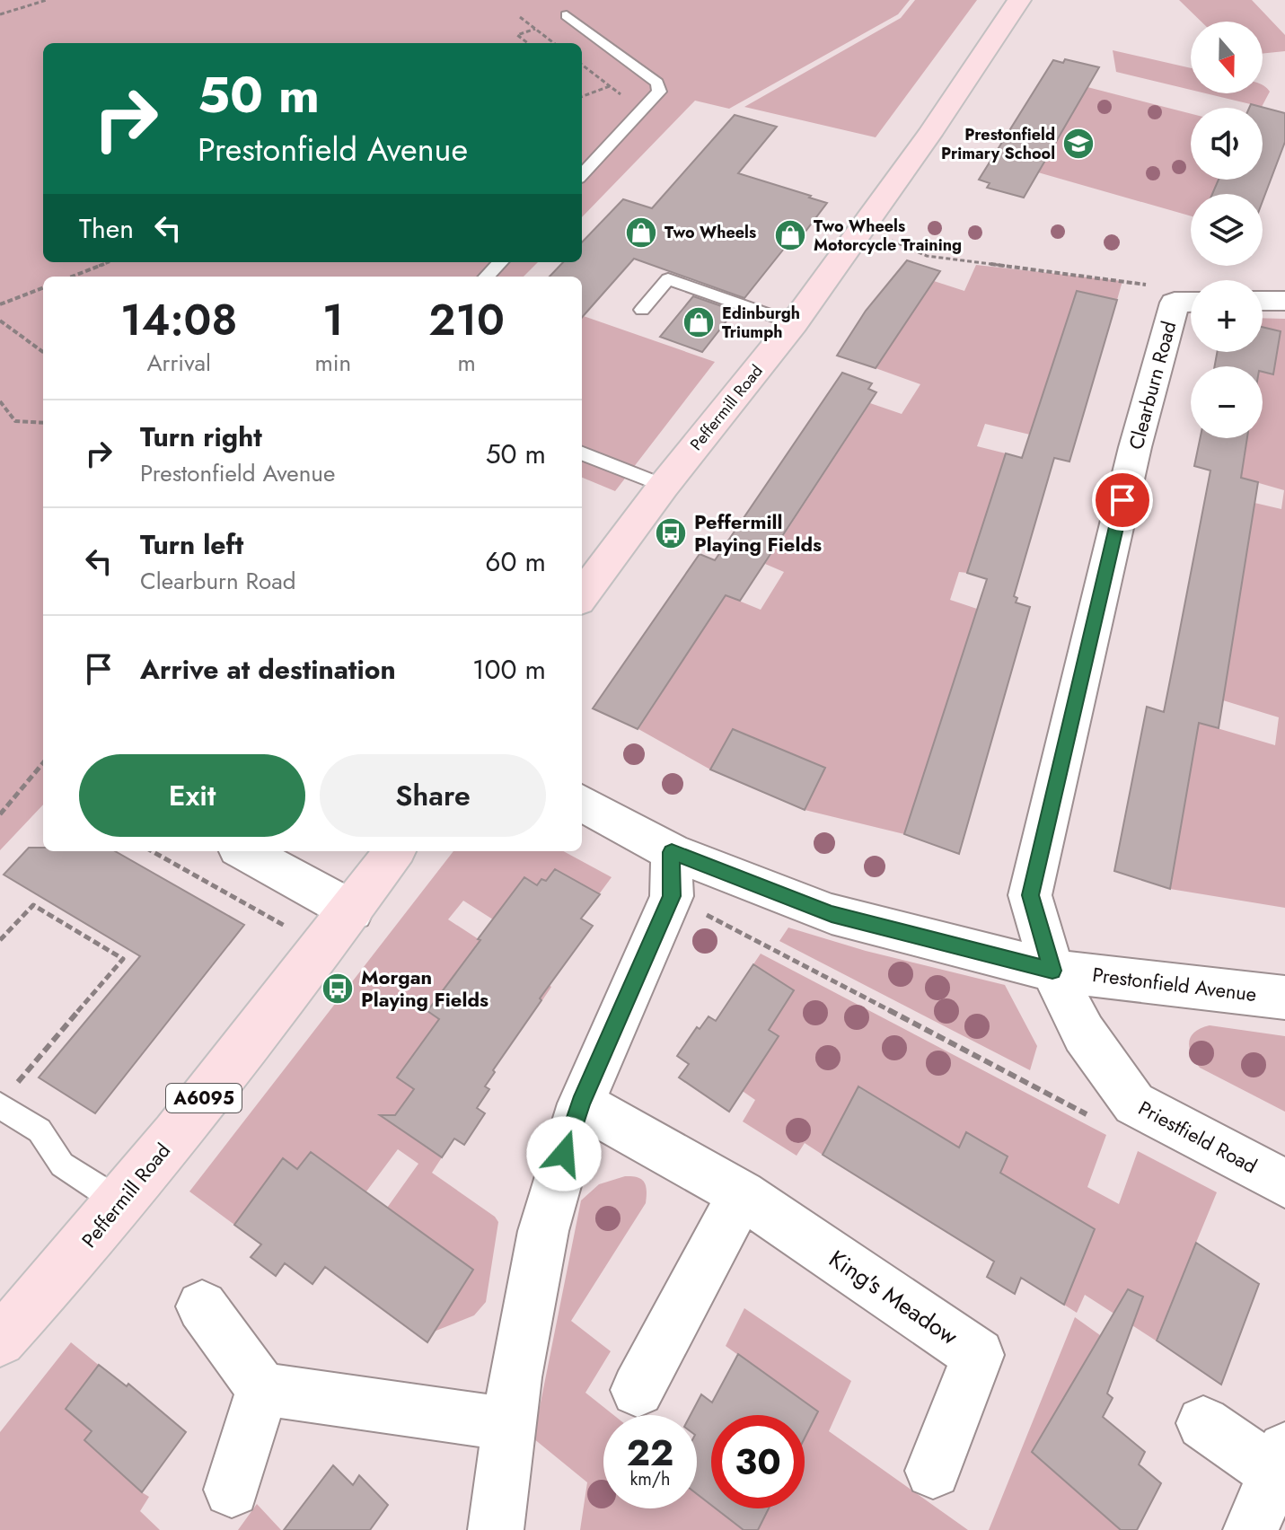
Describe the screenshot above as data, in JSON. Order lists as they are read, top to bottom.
{
  "streets": {
    "main road": ["Peffermill Road", "A6095"],
    "street": [
      "Clearburn Road",
      "Prestonfield Avenue",
      "Priestfield Road",
      "King's Meadow"
    ]
  },
  "crossings": [
    ["Clearburn Road", "Prestonfield Avenue"],
    ["Clearburn Road", "Priestfield Road"],
    ["Prestonfield Avenue", "Priestfield Road"]
  ],
  "places": {
    "school or university": ["Prestonfield Primary School"],
    "shop": ["Two Wheels", "Two Wheels Motorcycle Training", "Edinburgh Triumph"],
    "bus stop": ["Peffermill Playing Fields", "Morgan Playing Fields"]
  },
  "north": "bottom",
  "page": {
    "map_buttons": ["+", "−"],
    "turn": ["50 m", "Prestonfield Avenue"],
    "then": "Then",
    "eta": [
      "14:08",
      "Arrival",
      "1",
      "min",
      "210",
      "m"
    ],
    "list": [
      {
        "name": "Turn right",
        "note": "Prestonfield Avenue",
        "value": "50 m"
      },
      {
        "name": "Turn left",
        "note": "Clearburn Road",
        "value": "60 m"
      },
      {
        "name": "Arrive at destination",
        "value": "100 m"
      }
    ],
    "buttons": ["Exit", "Share"],
    "speed": "22 km/h",
    "limit": "30"
  }
}
